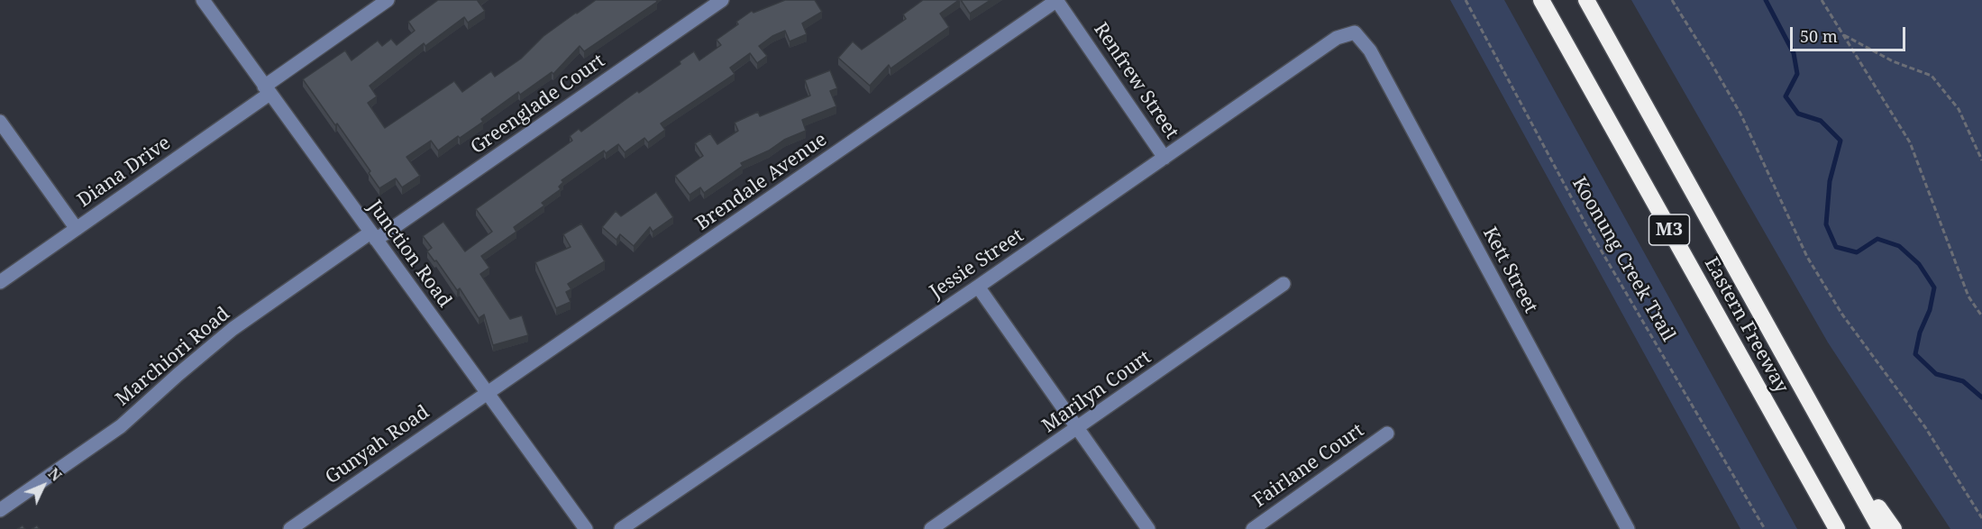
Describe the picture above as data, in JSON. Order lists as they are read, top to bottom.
{
  "streets": {
    "highway": ["M3", "Eastern Freeway"],
    "street": [
      "Renfrew Street",
      "Greenglade Court",
      "Diana Drive",
      "Brendale Avenue",
      "Junction Road",
      "Jessie Street",
      "Kett Street",
      "Marchiori Road",
      "Marilyn Court",
      "Gunyah Road",
      "Fairlane Court"
    ],
    "path": ["Koonung Creek Trail"]
  },
  "crossings": [
    ["Renfrew Street", "Brendale Avenue"],
    ["Renfrew Street", "Jessie Street"],
    ["Greenglade Court", "Junction Road"],
    ["Greenglade Court", "Marchiori Road"],
    ["Diana Drive", "Junction Road"],
    ["Brendale Avenue", "Junction Road"],
    ["Brendale Avenue", "Gunyah Road"],
    ["Junction Road", "Marchiori Road"],
    ["Junction Road", "Gunyah Road"],
    ["Jessie Street", "Kett Street"]
  ],
  "scale_bar": "50 m",
  "north": "top right"
}
